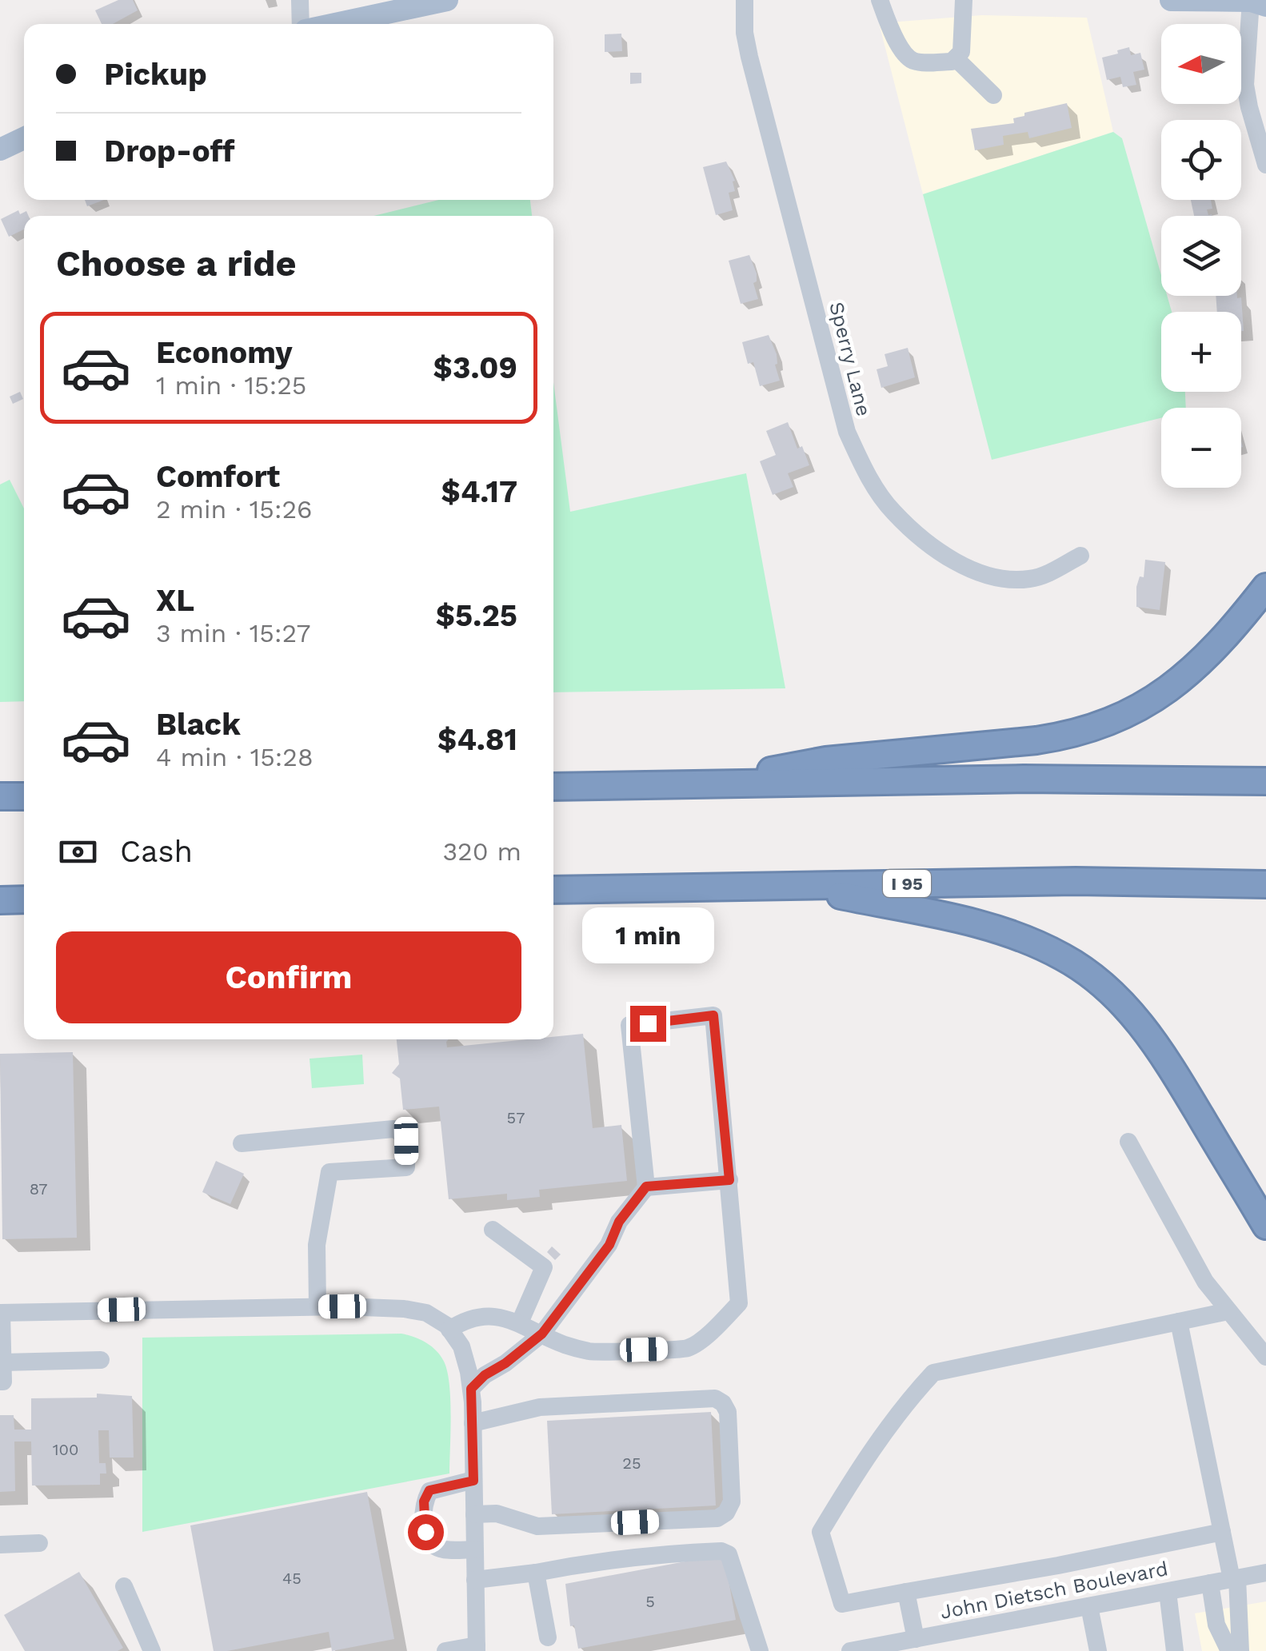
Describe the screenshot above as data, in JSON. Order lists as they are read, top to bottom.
{
  "streets": {
    "highway": ["I 95"],
    "street": ["Sperry Lane", "John Dietsch Boulevard"]
  },
  "house_numbers": [
    "57",
    "87",
    "100",
    "25",
    "45",
    "5"
  ],
  "north": "left",
  "page": {
    "map_buttons": ["+", "−"],
    "banner": ["Pickup", "Drop-off"],
    "heading": "Choose a ride",
    "list": [
      {
        "name": "Economy",
        "note": "1 min · 15:25",
        "value": "$3.09"
      },
      {
        "name": "Comfort",
        "note": "2 min · 15:26",
        "value": "$4.17"
      },
      {
        "name": "XL",
        "note": "3 min · 15:27",
        "value": "$5.25"
      },
      {
        "name": "Black",
        "note": "4 min · 15:28",
        "value": "$4.81"
      }
    ],
    "pay": ["Cash", "320 m"],
    "bubble": "1 min",
    "buttons": "Confirm"
  }
}
